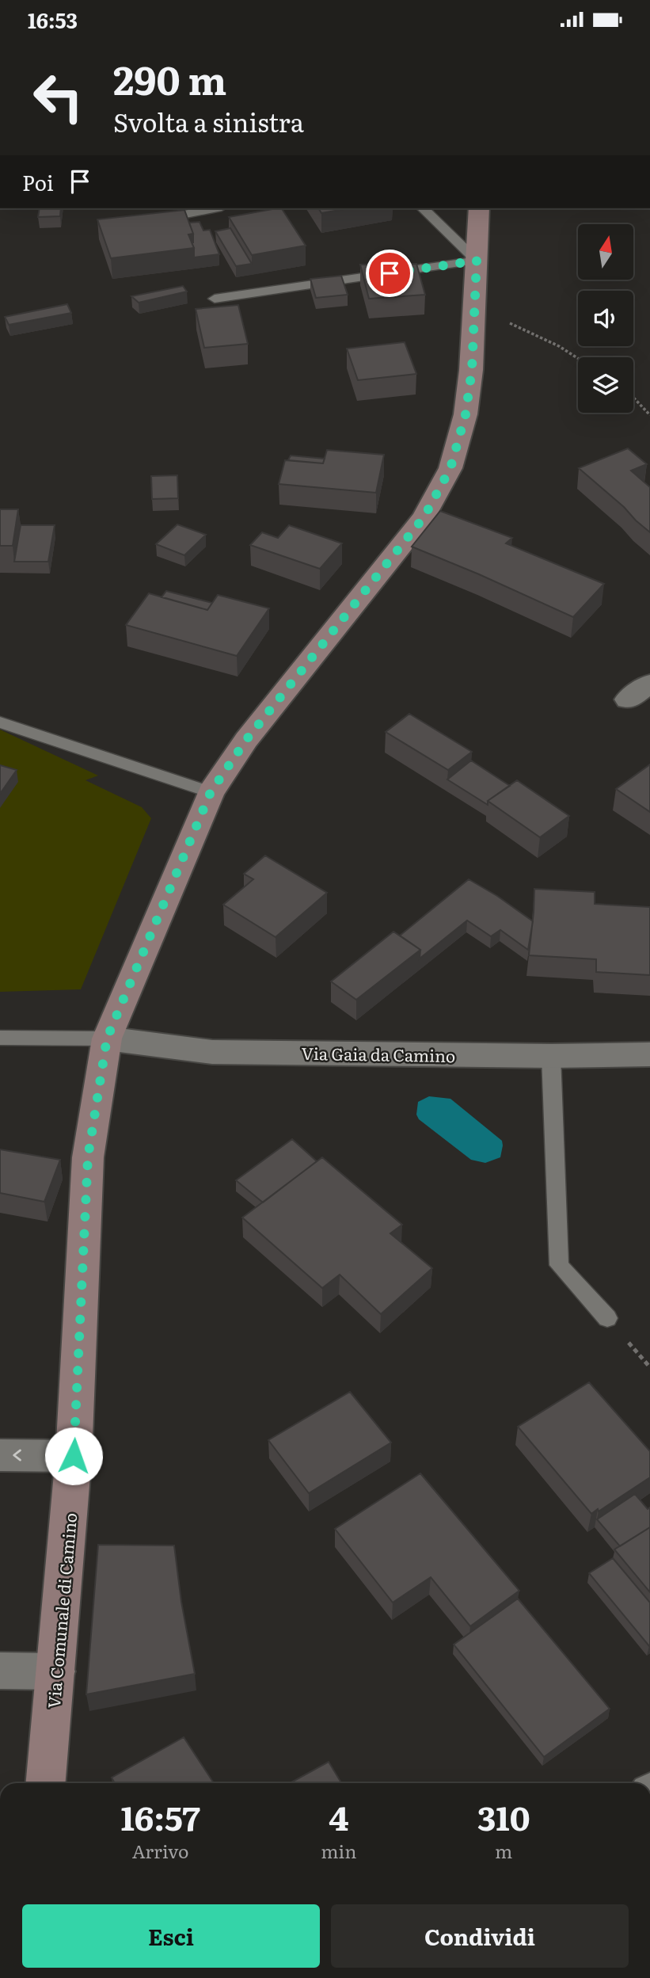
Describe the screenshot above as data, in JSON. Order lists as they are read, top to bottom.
{
  "streets": {
    "street": ["Via Gaia da Camino", "Via Comunale di Camino"]
  },
  "crossings": [
    ["Via Gaia da Camino", "Via Comunale di Camino"]
  ],
  "north": "top",
  "page": {
    "status": "16:53",
    "turn": ["290 m", "Svolta a sinistra"],
    "then": "Poi",
    "eta": [
      "16:57",
      "Arrivo",
      "4",
      "min",
      "310",
      "m"
    ],
    "buttons": ["Esci", "Condividi"]
  }
}
